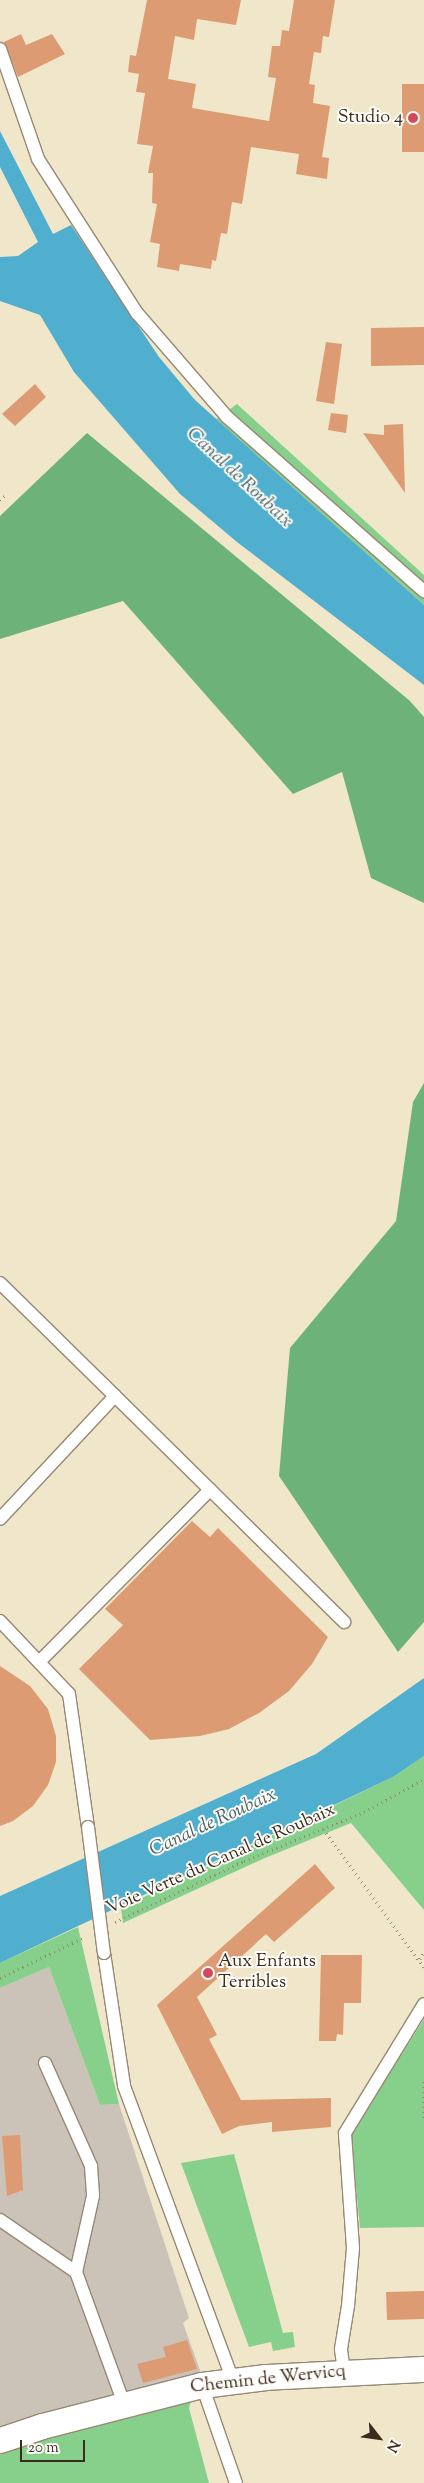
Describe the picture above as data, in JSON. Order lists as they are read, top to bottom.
{
  "streets": {
    "street": ["Chemin de Wervicq"],
    "path": ["Voie Verte du Canal de Roubaix"]
  },
  "water": ["Canal de Roubaix"],
  "places": ["Studio 4", "Aux Enfants Terribles"],
  "scale_bar": "20 m",
  "north": "bottom right"
}
